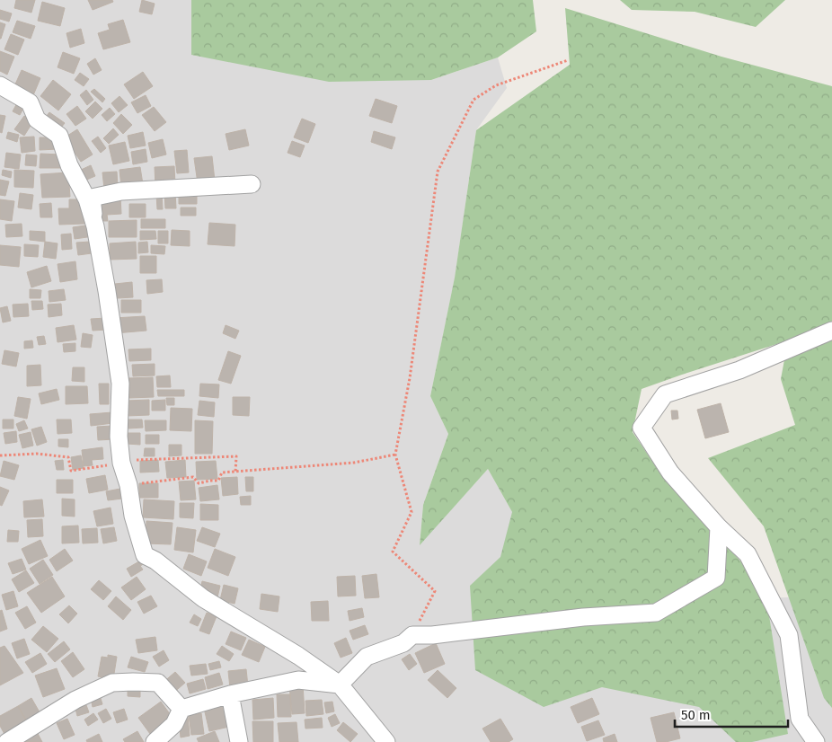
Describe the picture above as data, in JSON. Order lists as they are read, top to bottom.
{
  "scale_bar": "50 m"
}
